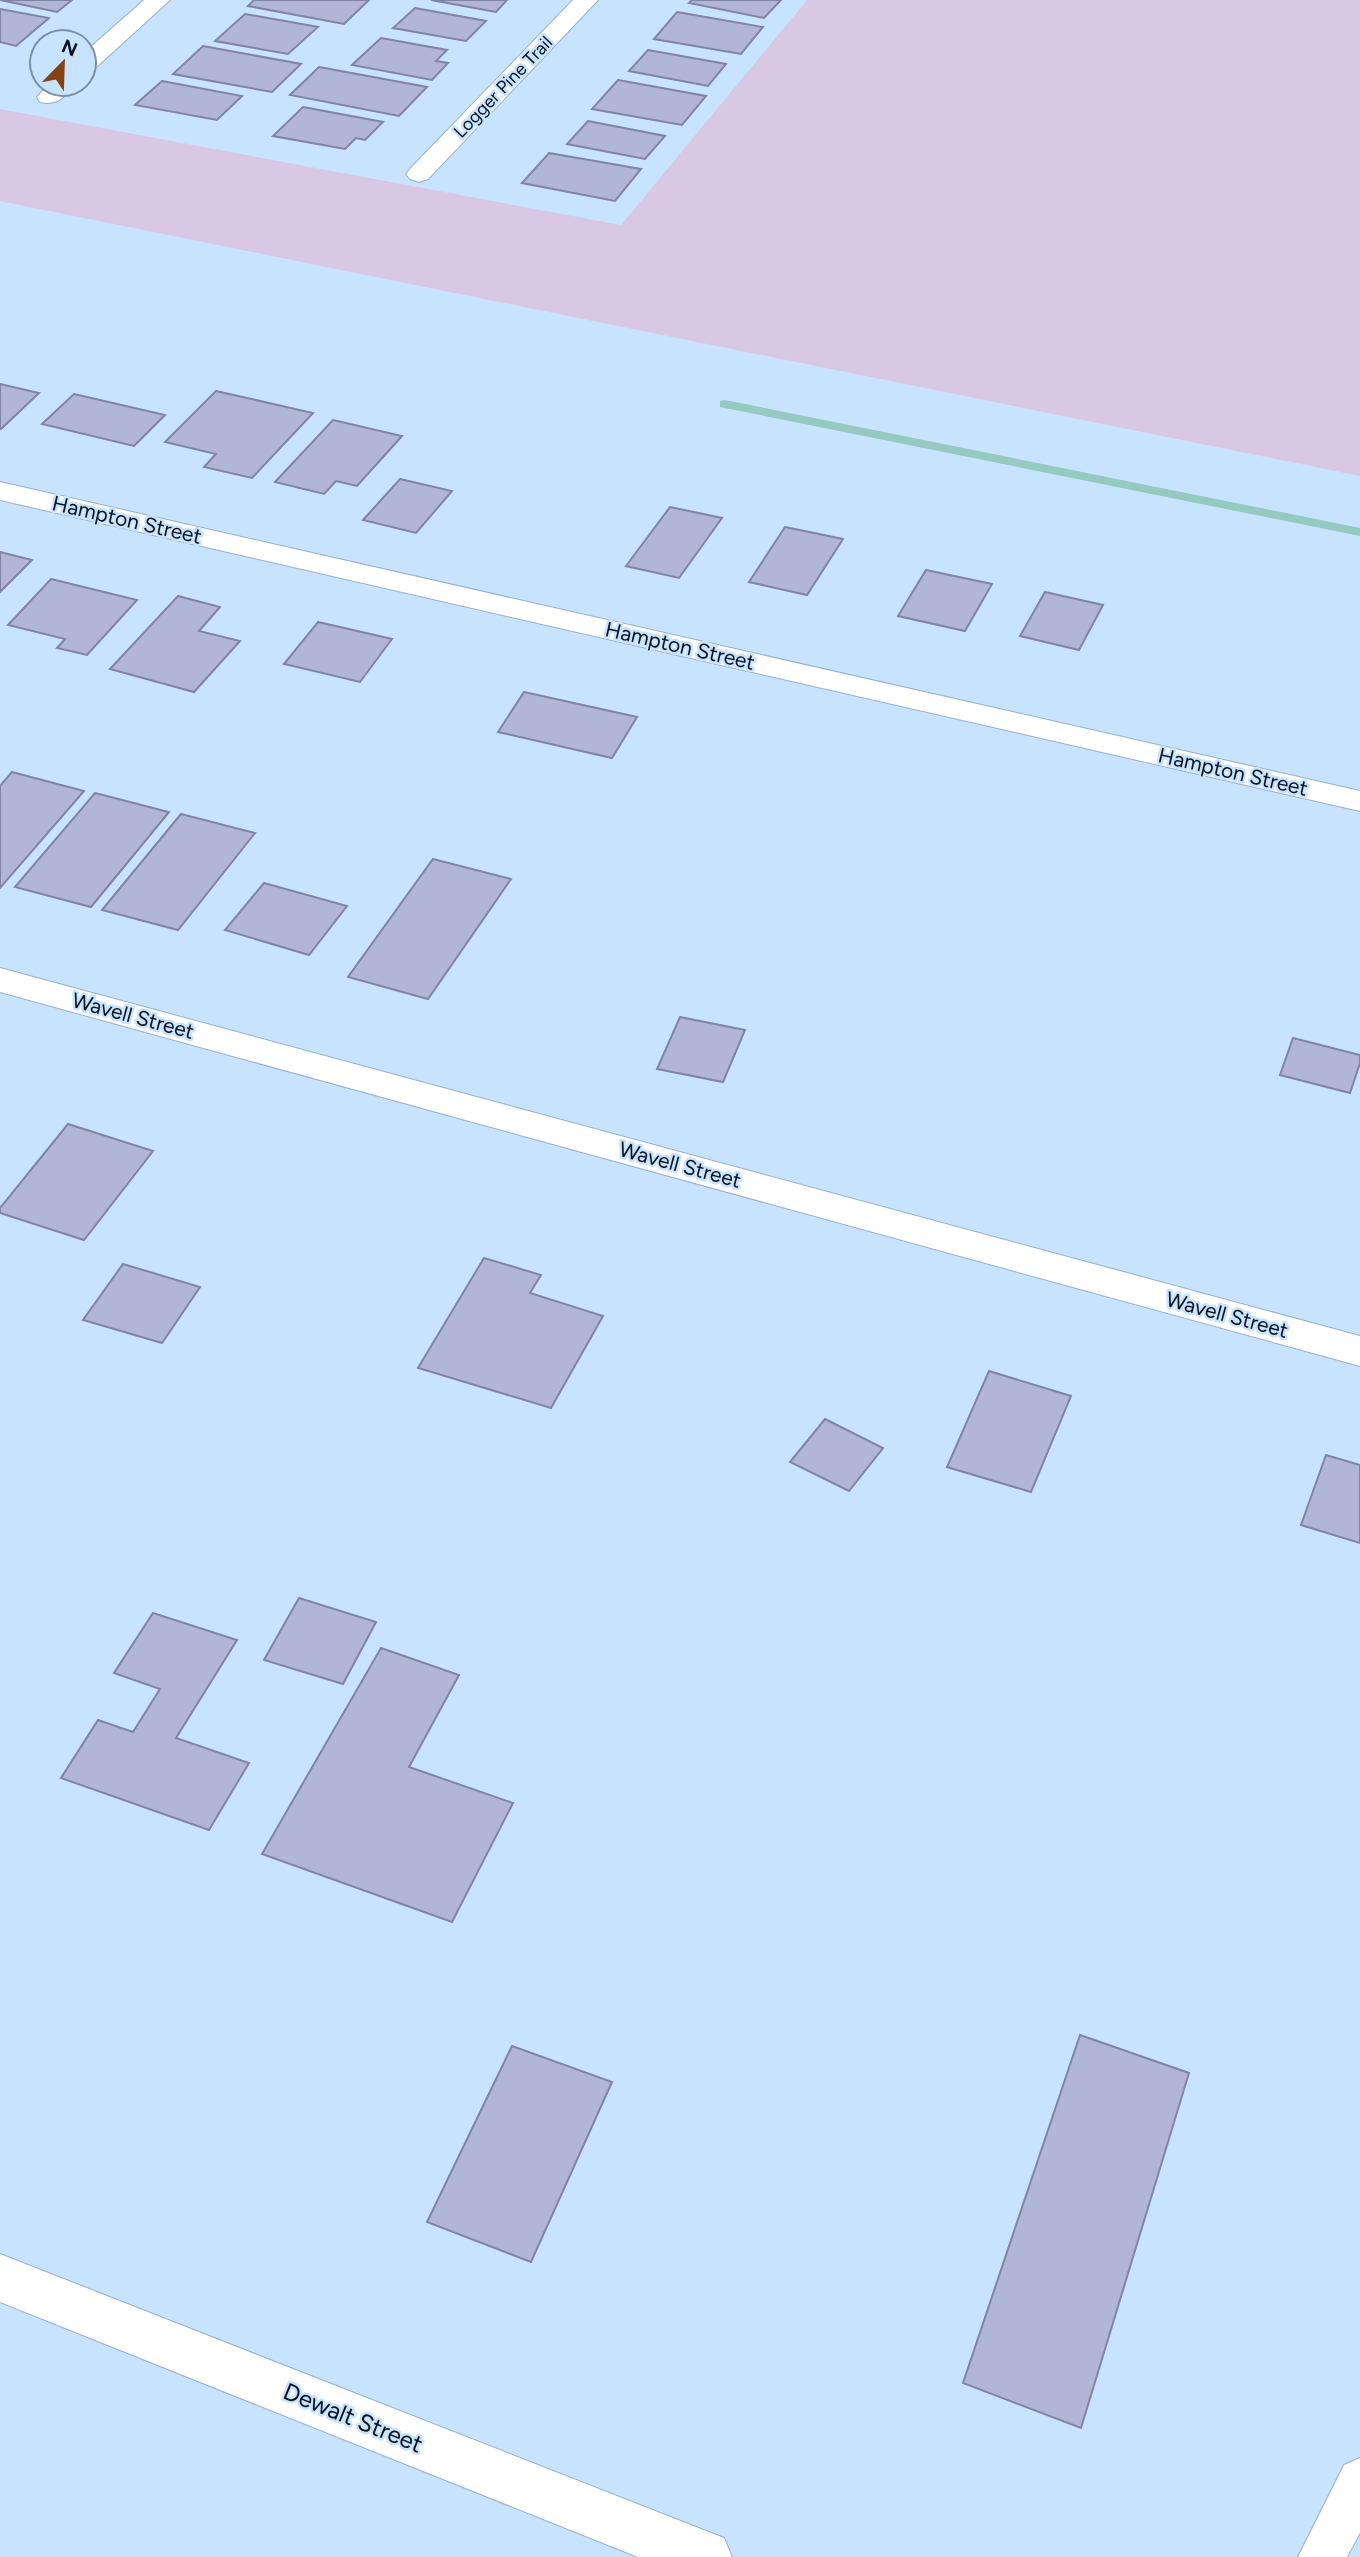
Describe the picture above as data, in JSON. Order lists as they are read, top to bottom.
{
  "streets": {
    "street": [
      "Logger Pine Trail",
      "Hampton Street",
      "Wavell Street",
      "Dewalt Street"
    ]
  },
  "north": "top right"
}
